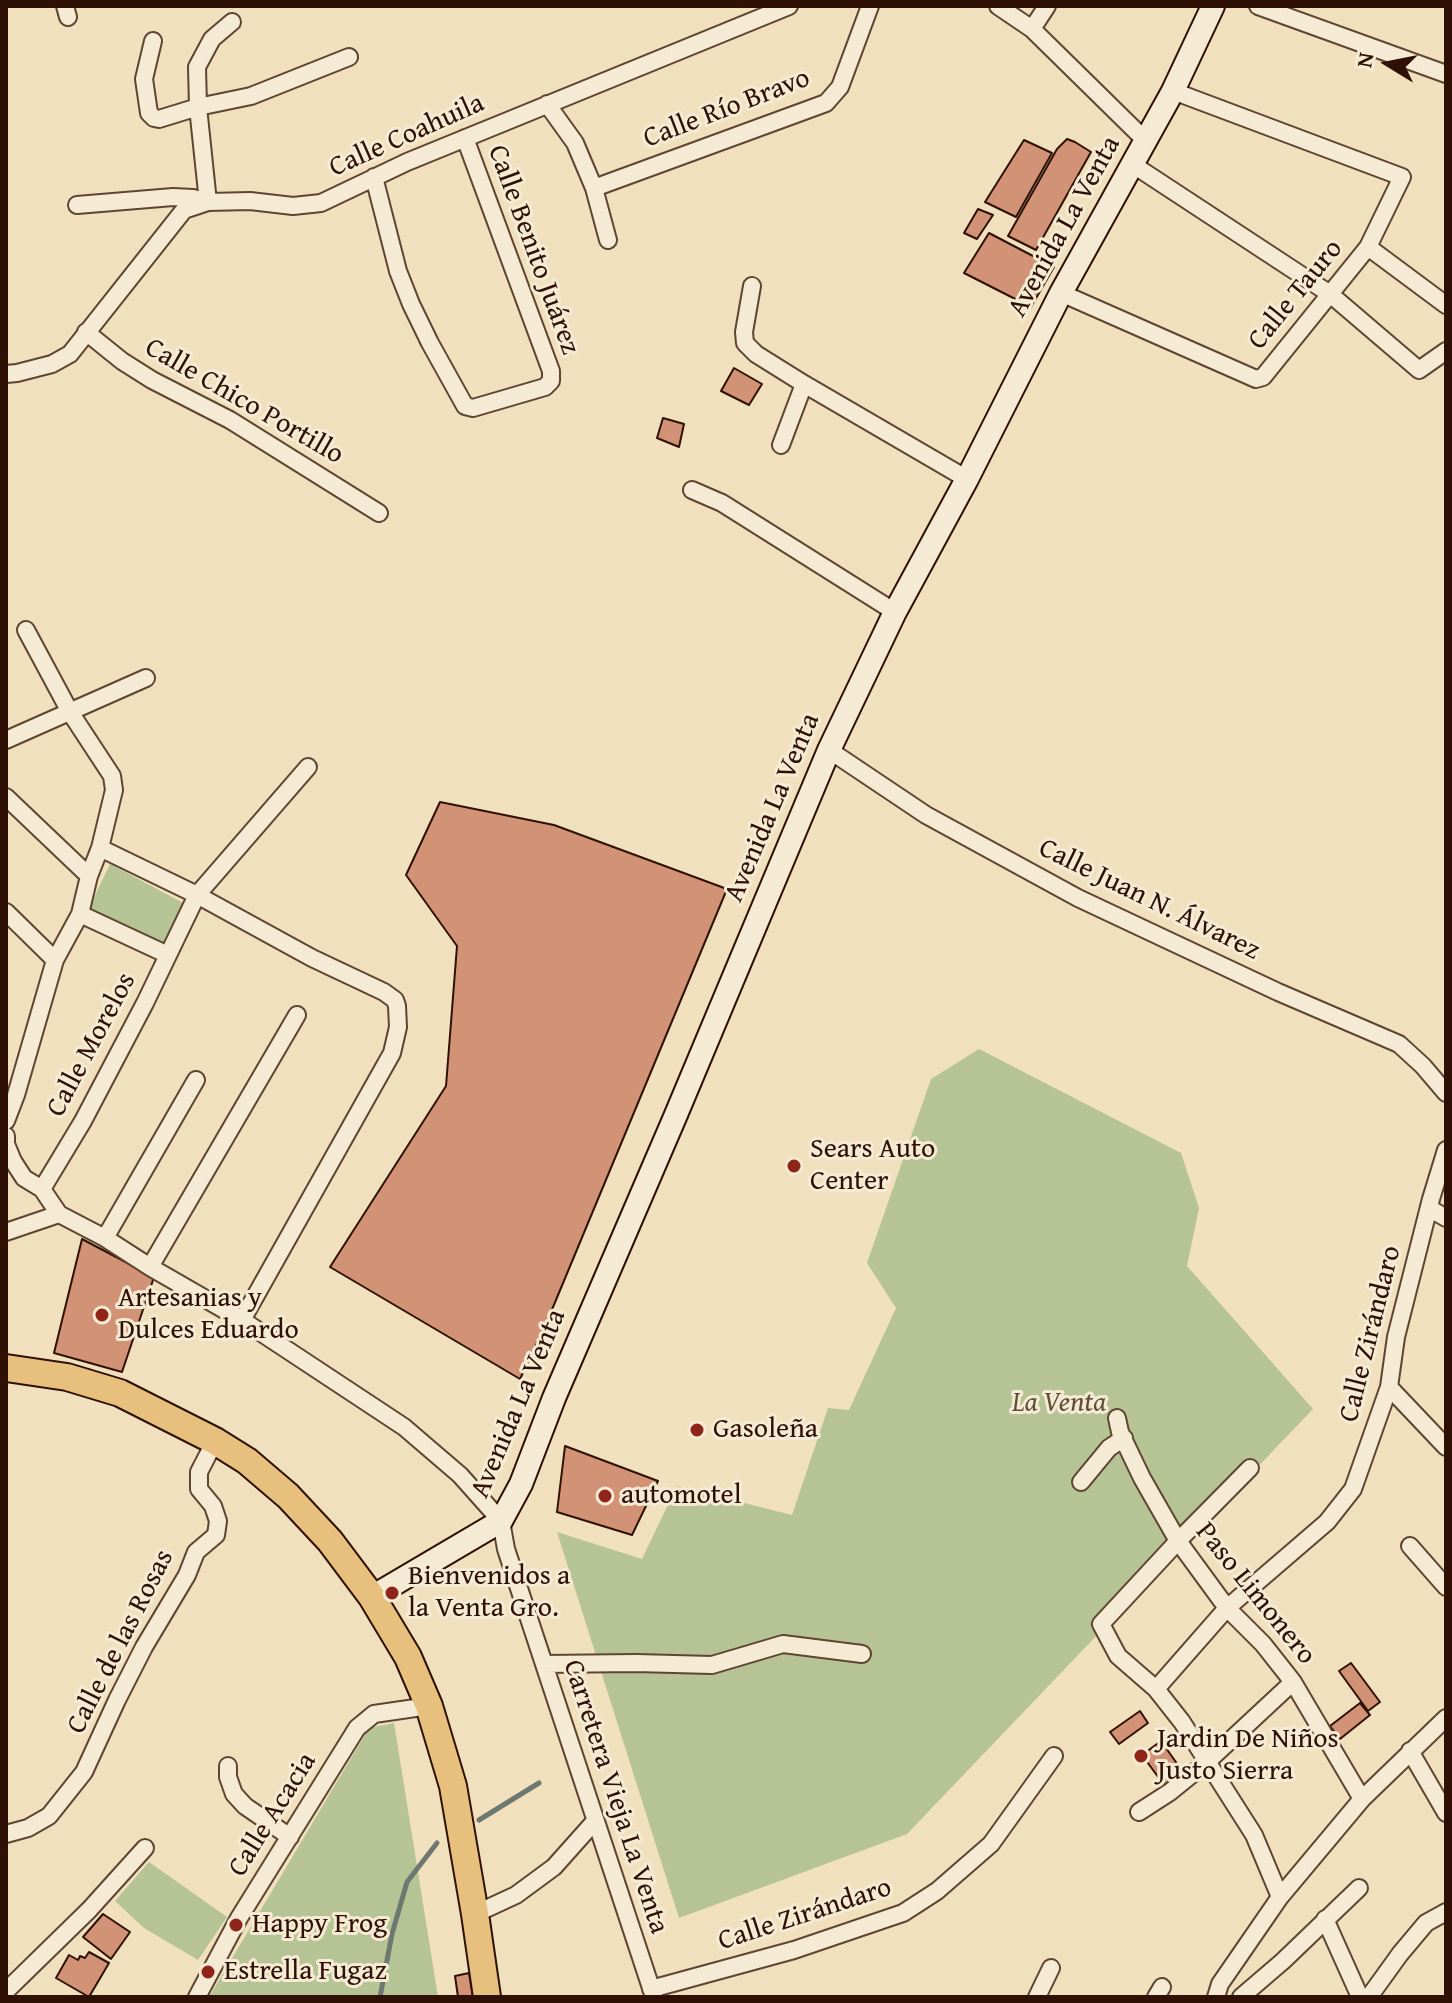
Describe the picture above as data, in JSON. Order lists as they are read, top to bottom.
{
  "streets": {
    "main road": ["Avenida La Venta"],
    "street": [
      "Calle Río Bravo",
      "Calle Coahuila",
      "Calle Benito Juárez",
      "Calle Tauro",
      "Calle Chico Portillo",
      "Calle Juan N. Álvarez",
      "Calle Morelos",
      "Calle Zirándaro",
      "Paso Limonero",
      "Calle de las Rosas",
      "Carretera Vieja La Venta",
      "Calle Acacia"
    ]
  },
  "crossings": [
    ["Calle Coahuila", "Calle Benito Juárez"],
    ["Calle Coahuila", "Calle Chico Portillo"],
    ["Avenida La Venta", "Calle Tauro"],
    ["Avenida La Venta", "Calle Juan N. Álvarez"],
    ["Avenida La Venta", "Carretera Vieja La Venta"],
    ["Calle Zirándaro", "Paso Limonero"],
    ["Calle Zirándaro", "Carretera Vieja La Venta"]
  ],
  "parks": ["La Venta"],
  "places": [
    "Sears Auto Center",
    "Artesanias y Dulces Eduardo",
    "Gasoleña",
    "automotel",
    "Bienvenidos a la Venta Gro.",
    "Jardin De Niños Justo Sierra",
    "Happy Frog",
    "Estrella Fugaz"
  ],
  "north": "left"
}
